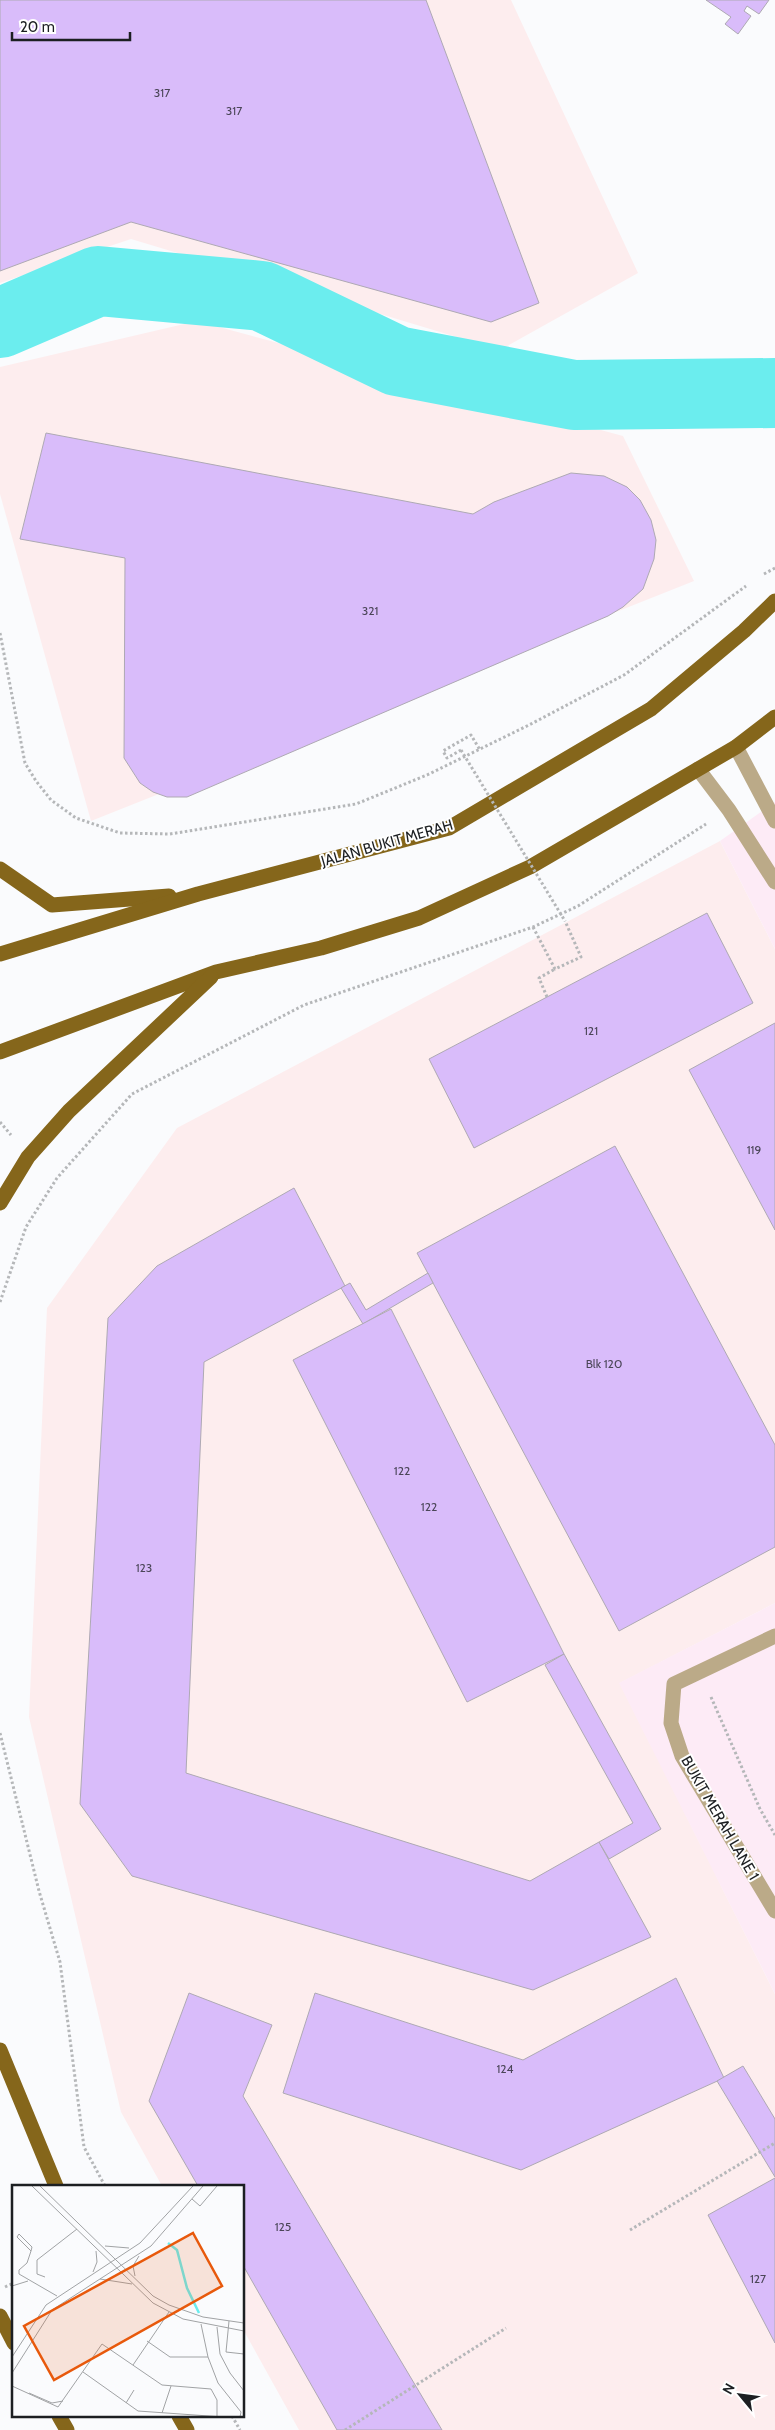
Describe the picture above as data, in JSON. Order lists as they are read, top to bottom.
{
  "streets": {
    "main road": ["JALAN BUKIT MERAH"],
    "street": ["BUKIT MERAH LANE 1"]
  },
  "house_numbers": [
    "317",
    "317",
    "321",
    "121",
    "119",
    "Blk 120",
    "122",
    "122",
    "123",
    "124",
    "125",
    "127"
  ],
  "scale_bar": "20 m",
  "north": "top left"
}
